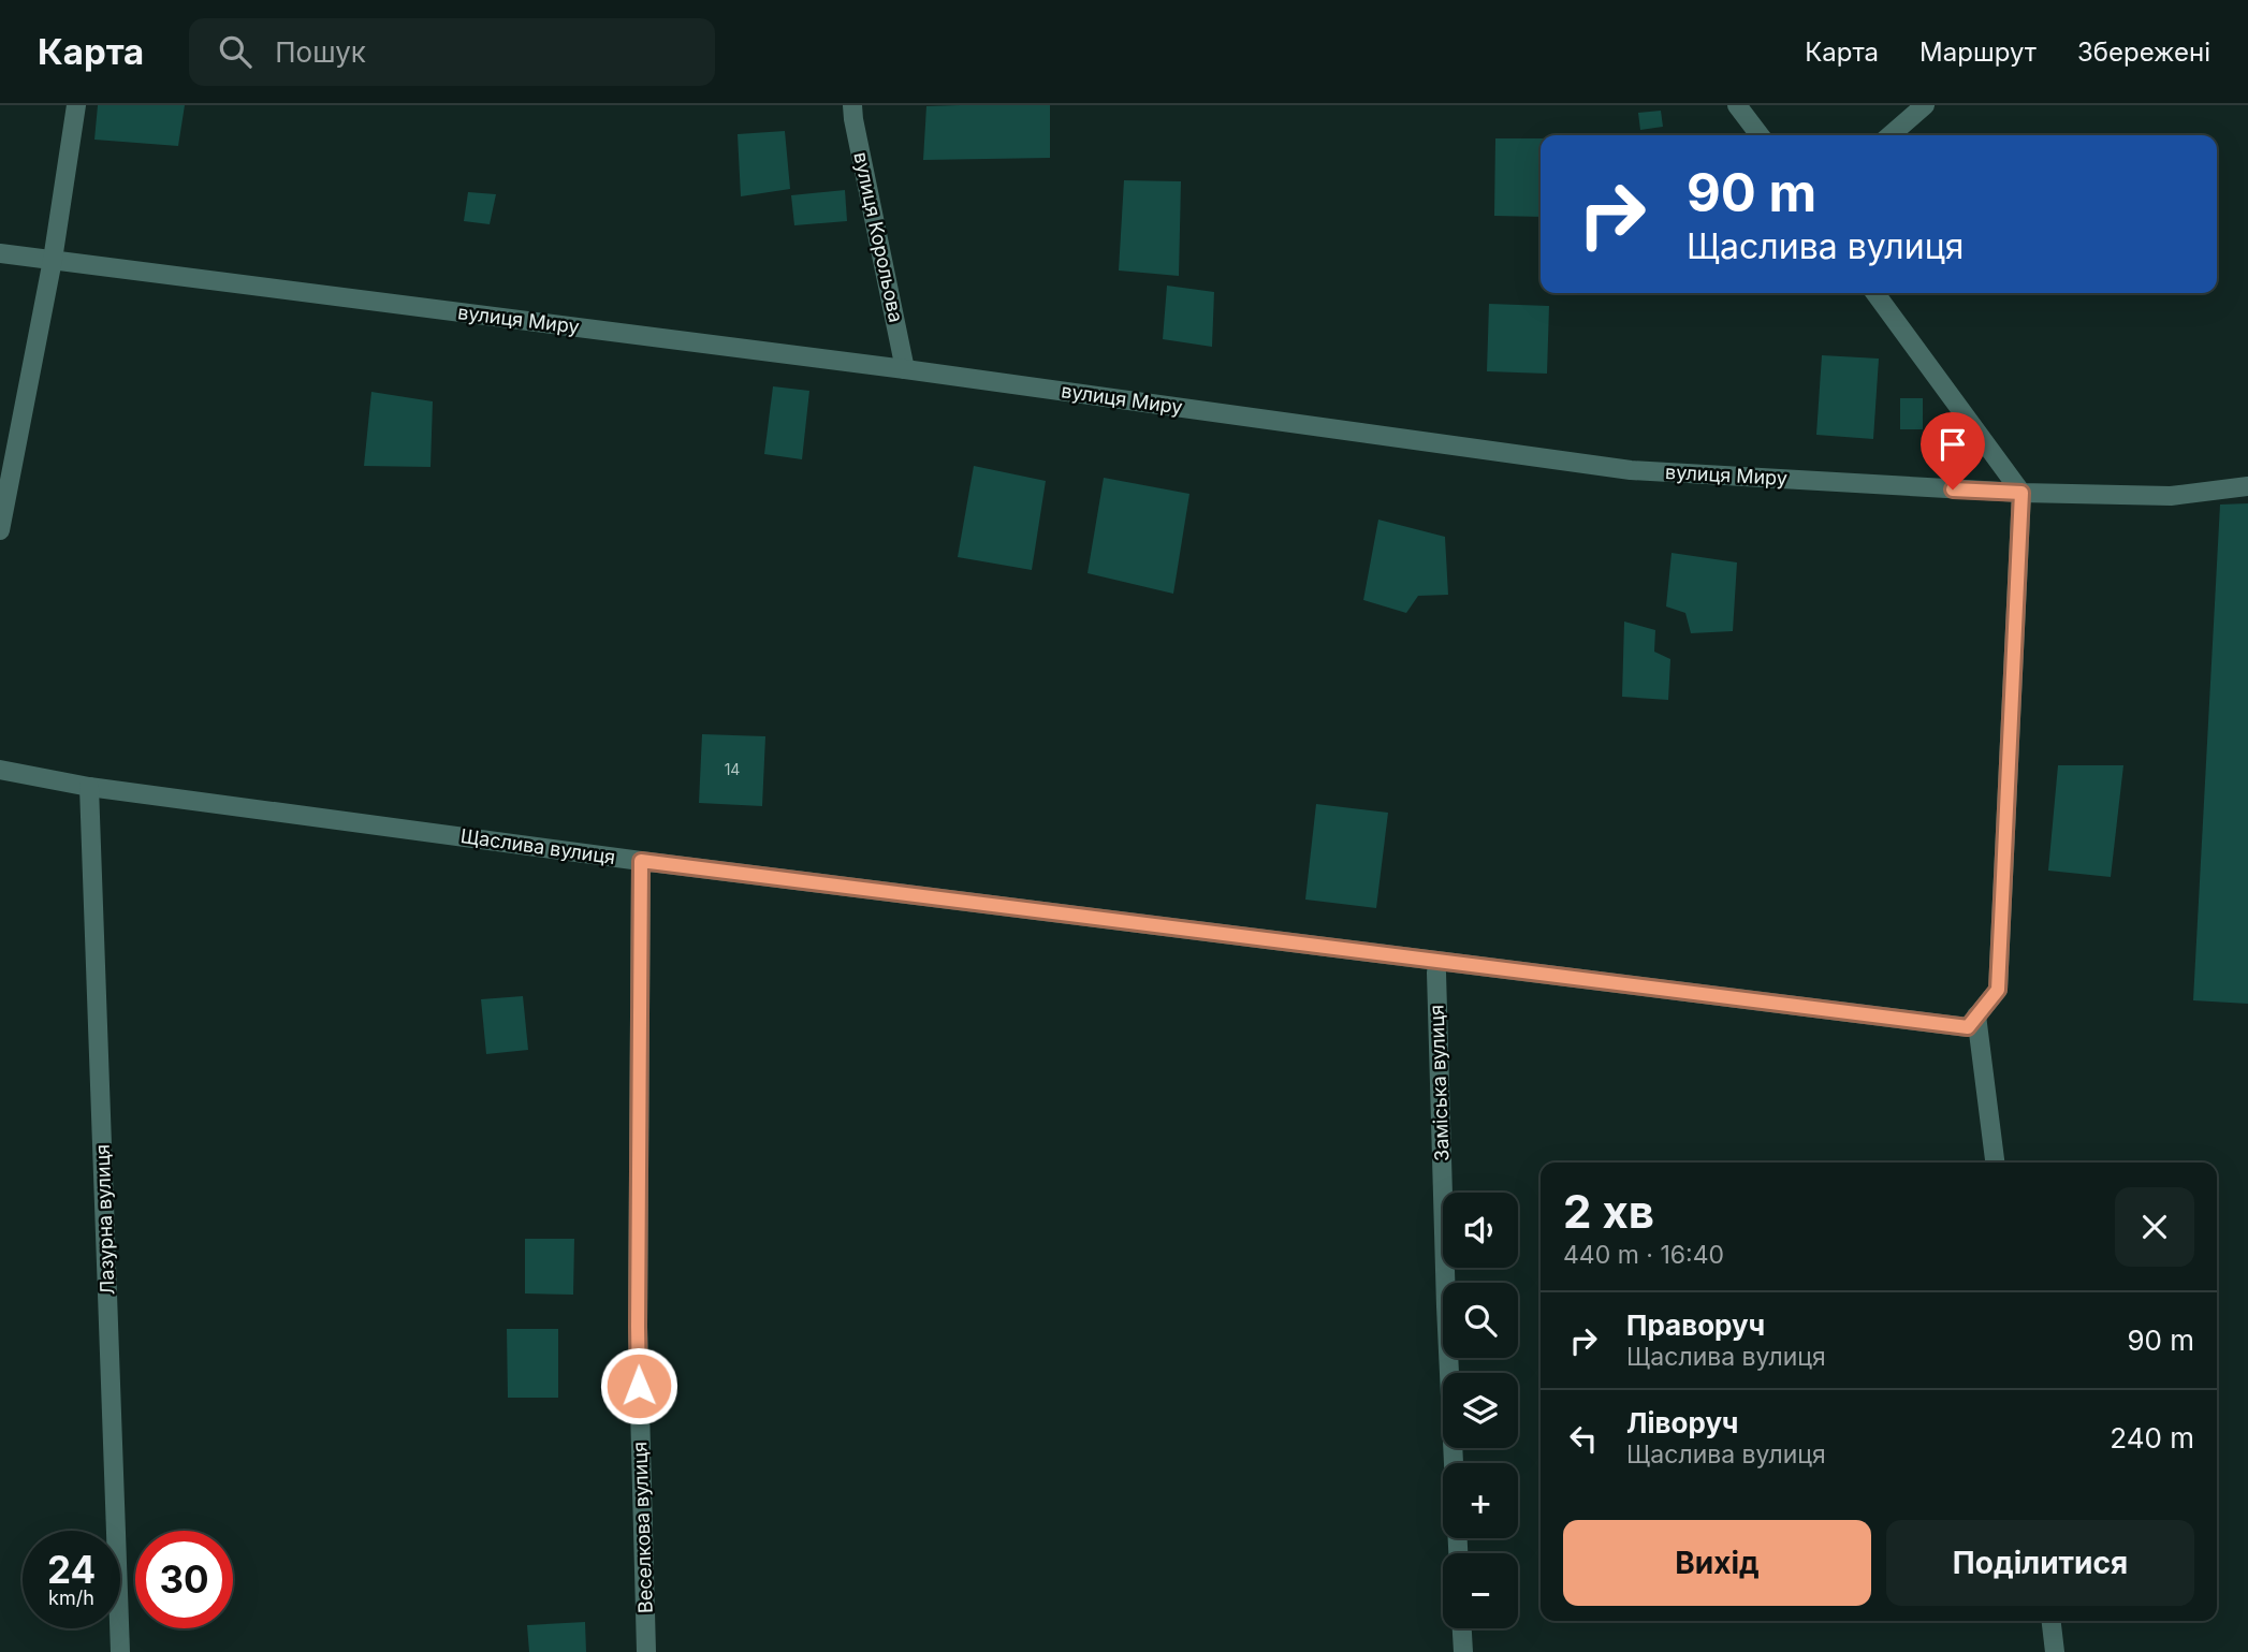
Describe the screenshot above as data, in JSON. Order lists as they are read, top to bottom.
{
  "streets": {
    "street": [
      "вулиця Корольова",
      "вулиця Миру",
      "Щаслива вулиця",
      "Заміська вулиця",
      "Лазурна вулиця",
      "Веселкова вулиця"
    ]
  },
  "crossings": [
    ["вулиця Корольова", "вулиця Миру"],
    ["Щаслива вулиця", "Лазурна вулиця"],
    ["Щаслива вулиця", "Веселкова вулиця"]
  ],
  "house_numbers": ["14"],
  "page": {
    "header": "Карта",
    "search": "Пошук",
    "nav": ["Карта", "Маршрут", "Збережені"],
    "turn": ["90 m", "Щаслива вулиця"],
    "heading": ["2 хв", "440 m · 16:40"],
    "map_buttons": ["+", "−"],
    "list": [
      {
        "name": "Праворуч",
        "note": "Щаслива вулиця",
        "value": "90 m"
      },
      {
        "name": "Ліворуч",
        "note": "Щаслива вулиця",
        "value": "240 m"
      }
    ],
    "buttons": ["Вихід", "Поділитися"],
    "speed": "24 km/h",
    "limit": "30"
  }
}
